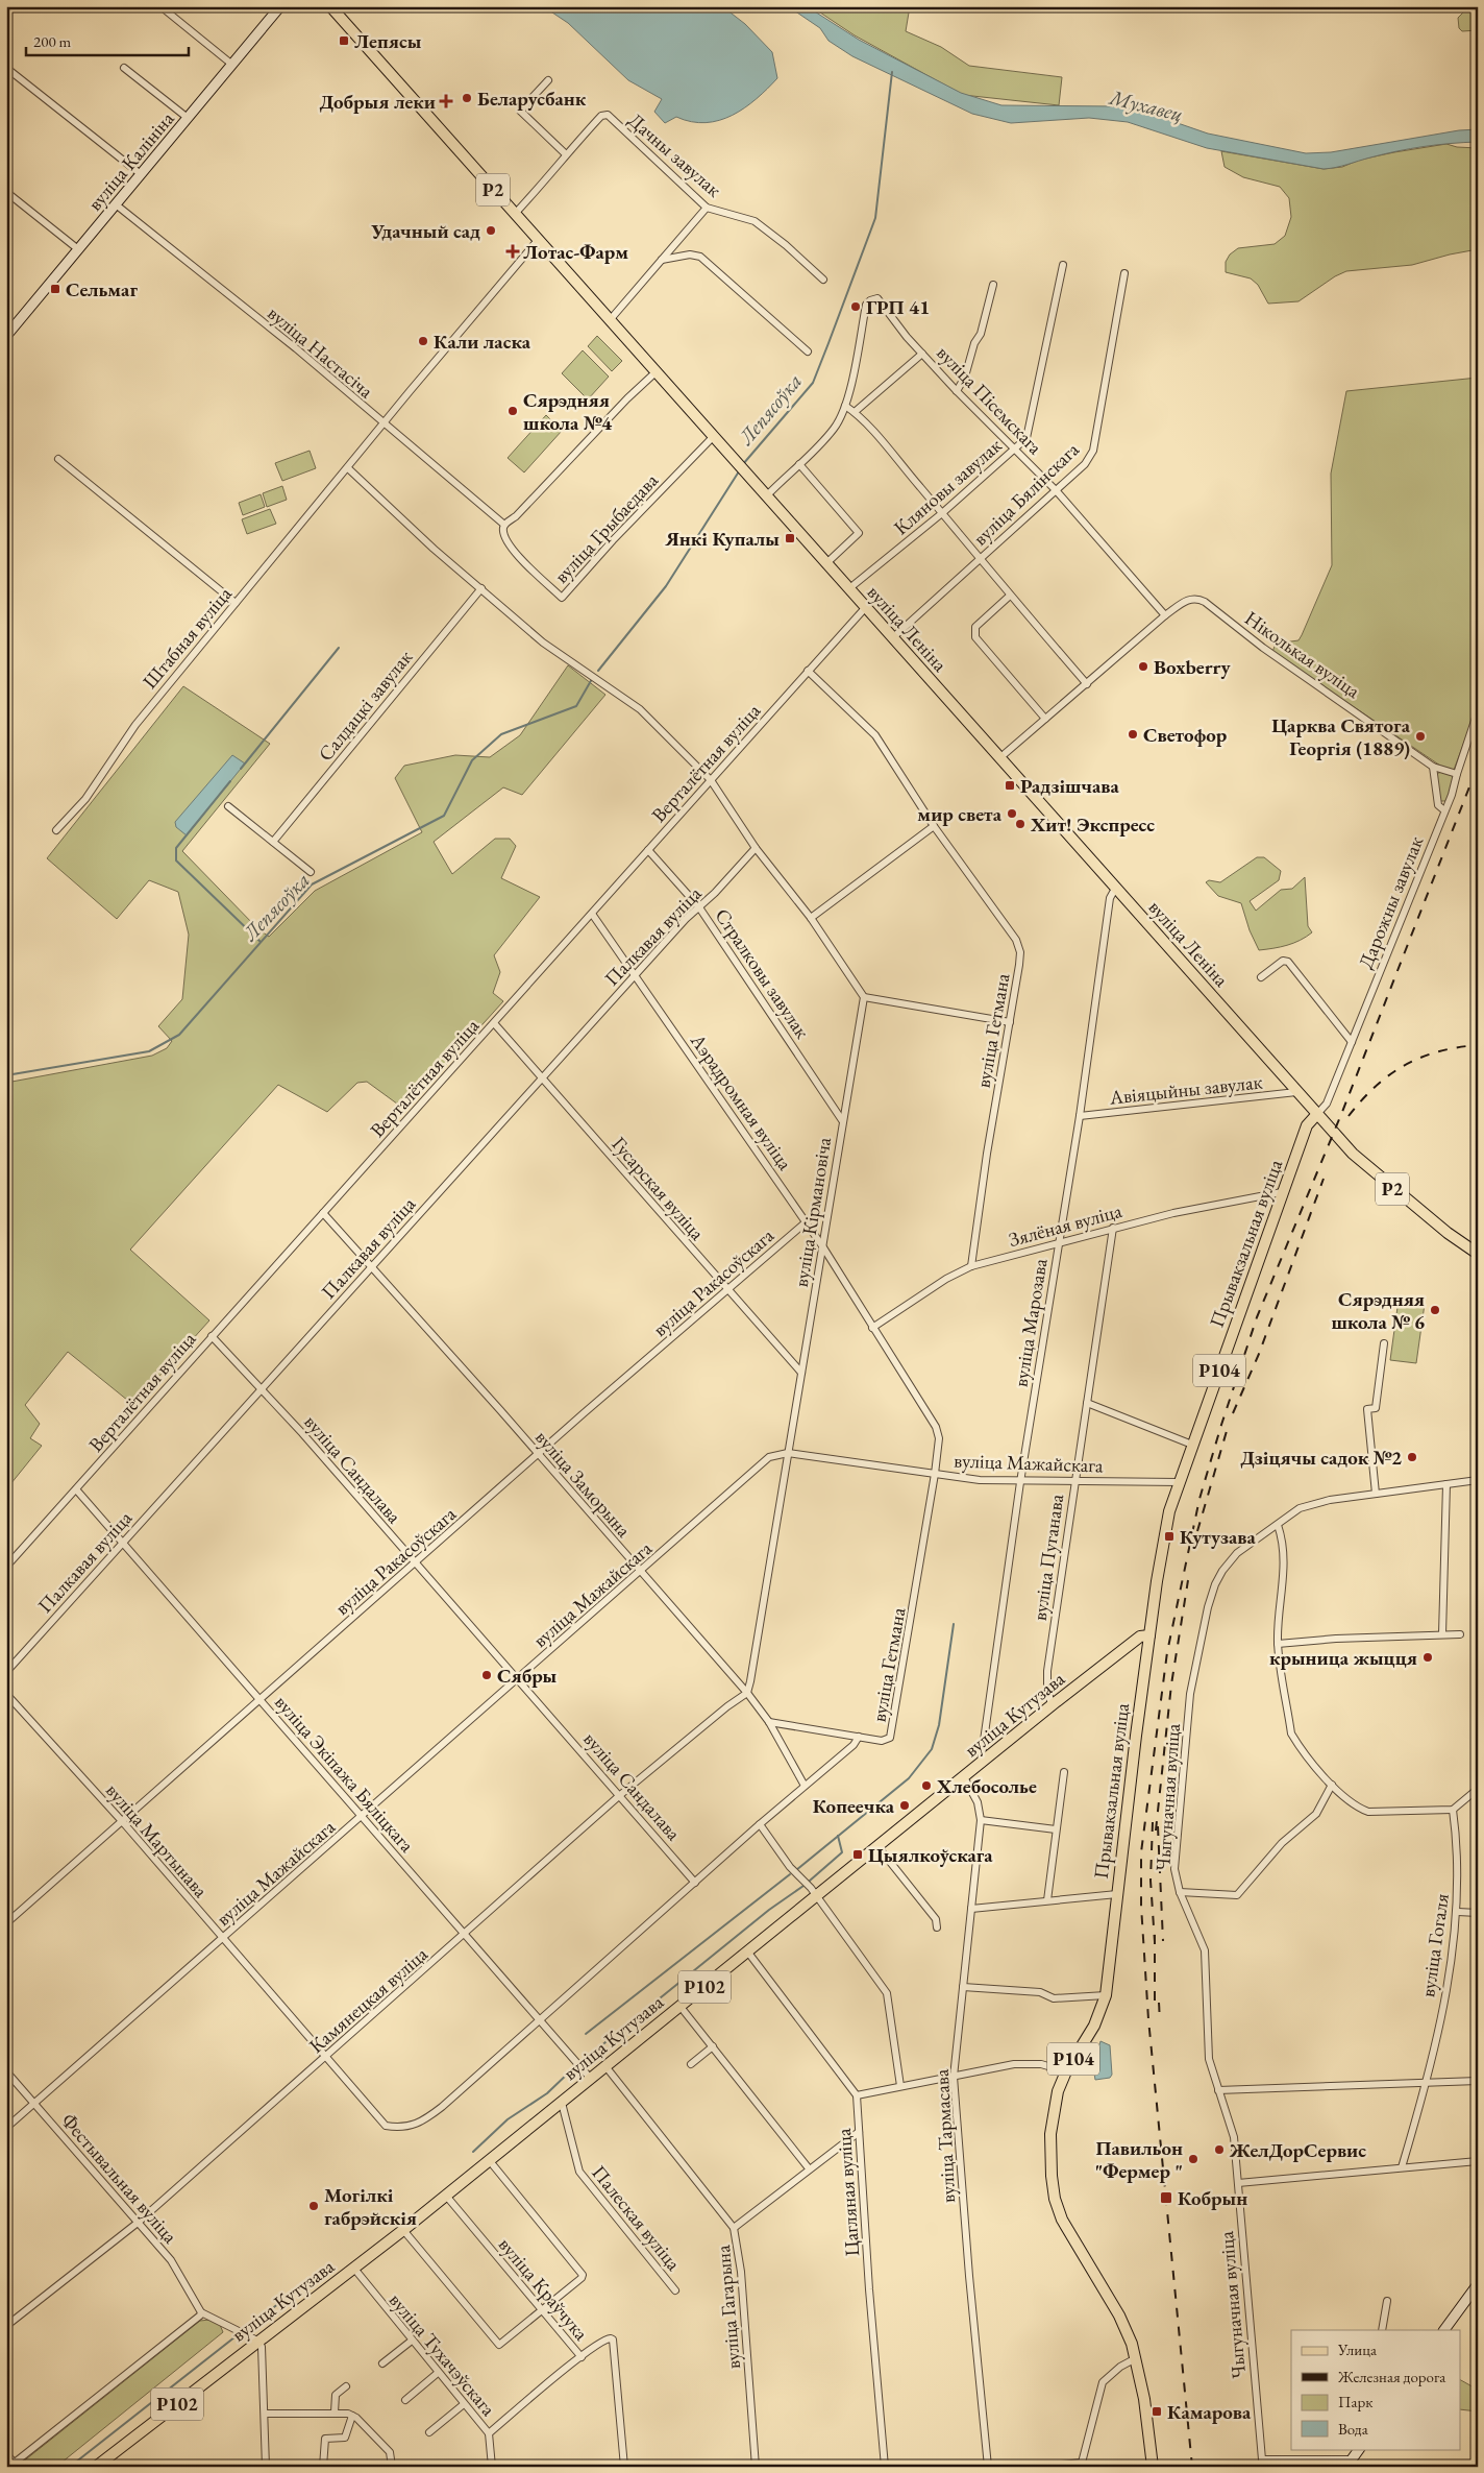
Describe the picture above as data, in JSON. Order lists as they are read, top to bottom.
{
  "streets": {
    "main road": [
      "Р2",
      "вуліца Леніна",
      "Прывакзальная вуліца",
      "Р104",
      "вуліца Кутузава",
      "Р102"
    ],
    "street": [
      "Дачны завулак",
      "вуліца Калініна",
      "вуліца Настасіча",
      "вуліца Пісемскага",
      "Кляновы завулак",
      "вуліца Бялінскага",
      "вуліца Грыбаедава",
      "Штабная вуліца",
      "Ніколькая вуліца",
      "Салдацкі завулак",
      "Верталётная вуліца",
      "Дарожны завулак",
      "Палкавая вуліца",
      "Стралковы завулак",
      "вуліца Гетмана",
      "Авіяцыйны завулак",
      "Аэрадромная вуліца",
      "Гусарская вуліца",
      "вуліца Кірмановіча",
      "Зялёная вуліца",
      "вуліца Ракасоўскага",
      "вуліца Марозава",
      "вуліца Мажайскага",
      "вуліца Сандалава",
      "вуліца Заморына",
      "вуліца Пуганава",
      "вуліца Экіпажа Бяліцкага",
      "Чыгуначная вуліца",
      "вуліца Мартынава",
      "вуліца Гогаля",
      "Камянецкая вуліца",
      "вуліца Тармасава",
      "Фестывальная вуліца",
      "Цагляная вуліца",
      "Палеская вуліца",
      "вуліца Краўчука",
      "вуліца Гагарына",
      "вуліца Тухачэўскага"
    ]
  },
  "crossings": [
    ["Дачны завулак", "вуліца Леніна"],
    ["вуліца Калініна", "вуліца Настасіча"],
    ["вуліца Настасіча", "вуліца Грыбаедава"],
    ["вуліца Настасіча", "Штабная вуліца"],
    ["вуліца Пісемскага", "Кляновы завулак"],
    ["вуліца Пісемскага", "вуліца Бялінскага"],
    ["вуліца Пісемскага", "Ніколькая вуліца"],
    ["Кляновы завулак", "вуліца Леніна"],
    ["вуліца Бялінскага", "вуліца Леніна"],
    ["вуліца Грыбаедава", "вуліца Леніна"],
    ["вуліца Леніна", "Штабная вуліца"],
    ["вуліца Леніна", "Ніколькая вуліца"],
    ["вуліца Леніна", "Верталётная вуліца"],
    ["вуліца Леніна", "Дарожны завулак"],
    ["вуліца Леніна", "Авіяцыйны завулак"],
    ["вуліца Леніна", "Прывакзальная вуліца"],
    ["вуліца Леніна", "вуліца Марозава"],
    ["Ніколькая вуліца", "Дарожны завулак"],
    ["Верталётная вуліца", "Стралковы завулак"],
    ["Верталётная вуліца", "вуліца Гетмана"],
    ["Верталётная вуліца", "Аэрадромная вуліца"],
    ["Верталётная вуліца", "Гусарская вуліца"],
    ["Верталётная вуліца", "вуліца Сандалава"],
    ["Верталётная вуліца", "вуліца Заморына"],
    ["Верталётная вуліца", "вуліца Экіпажа Бяліцкага"],
    ["Дарожны завулак", "Прывакзальная вуліца"],
    ["Палкавая вуліца", "Стралковы завулак"],
    ["Палкавая вуліца", "Аэрадромная вуліца"],
    ["Палкавая вуліца", "Гусарская вуліца"],
    ["Палкавая вуліца", "вуліца Сандалава"],
    ["Палкавая вуліца", "вуліца Заморына"],
    ["Палкавая вуліца", "вуліца Экіпажа Бяліцкага"],
    ["Стралковы завулак", "вуліца Кірмановіча"],
    ["вуліца Гетмана", "Аэрадромная вуліца"],
    ["вуліца Гетмана", "Зялёная вуліца"],
    ["вуліца Гетмана", "вуліца Мажайскага"],
    ["вуліца Гетмана", "вуліца Заморына"],
    ["Авіяцыйны завулак", "вуліца Марозава"],
    ["Аэрадромная вуліца", "вуліца Кірмановіча"],
    ["Аэрадромная вуліца", "Зялёная вуліца"],
    ["Аэрадромная вуліца", "вуліца Ракасоўскага"],
    ["Аэрадромная вуліца", "вуліца Мажайскага"],
    ["Гусарская вуліца", "вуліца Кірмановіча"],
    ["Гусарская вуліца", "вуліца Ракасоўскага"],
    ["вуліца Кірмановіча", "вуліца Мажайскага"],
    ["вуліца Кірмановіча", "вуліца Заморына"],
    ["вуліца Кірмановіча", "Камянецкая вуліца"],
    ["Зялёная вуліца", "Прывакзальная вуліца"],
    ["Зялёная вуліца", "вуліца Марозава"],
    ["Зялёная вуліца", "вуліца Пуганава"],
    ["Прывакзальная вуліца", "вуліца Мажайскага"],
    ["Прывакзальная вуліца", "вуліца Кутузава"],
    ["вуліца Ракасоўскага", "вуліца Сандалава"],
    ["вуліца Ракасоўскага", "вуліца Заморына"],
    ["вуліца Ракасоўскага", "вуліца Экіпажа Бяліцкага"],
    ["вуліца Ракасоўскага", "вуліца Мартынава"],
    ["вуліца Марозава", "вуліца Мажайскага"],
    ["вуліца Марозава", "вуліца Кутузава"],
    ["вуліца Мажайскага", "вуліца Сандалава"],
    ["вуліца Мажайскага", "вуліца Заморына"],
    ["вуліца Мажайскага", "вуліца Пуганава"],
    ["вуліца Мажайскага", "вуліца Экіпажа Бяліцкага"],
    ["вуліца Мажайскага", "вуліца Мартынава"],
    ["вуліца Мажайскага", "Фестывальная вуліца"],
    ["вуліца Сандалава", "Камянецкая вуліца"],
    ["вуліца Заморына", "Камянецкая вуліца"],
    ["вуліца Пуганава", "вуліца Кутузава"],
    ["вуліца Кутузава", "вуліца Экіпажа Бяліцкага"],
    ["вуліца Кутузава", "вуліца Тармасава"],
    ["вуліца Кутузава", "Фестывальная вуліца"],
    ["вуліца Кутузава", "Палеская вуліца"],
    ["вуліца Кутузава", "вуліца Краўчука"],
    ["вуліца Кутузава", "вуліца Гагарына"],
    ["вуліца Кутузава", "вуліца Тухачэўскага"],
    ["вуліца Экіпажа Бяліцкага", "вуліца Мартынава"],
    ["вуліца Экіпажа Бяліцкага", "Камянецкая вуліца"],
    ["вуліца Мартынава", "Камянецкая вуліца"],
    ["Камянецкая вуліца", "Фестывальная вуліца"],
    ["вуліца Краўчука", "вуліца Тухачэўскага"]
  ],
  "water": ["Мухавец", "Лепясоўка"],
  "places": {
    "transit": [
      "Лепясы",
      "Сельмаг",
      "Янкі Купалы",
      "Радзішчава",
      "Кутузава",
      "Цыялкоўскага",
      "Кобрын",
      "Камарова"
    ],
    "other": [
      "Беларусбанк",
      "Удачный сад",
      "ГРП 41",
      "Кали ласка",
      "Сярэдняя школа №4",
      "Boxberry",
      "Светофор",
      "Царква Святога Георгія (1889)",
      "мир света",
      "Хит! Экспресс",
      "Сярэдняя школа № 6",
      "Дзіцячы садок №2",
      "крыница жыцця",
      "Сябры",
      "Хлебосолье",
      "Копеечка",
      "ЖелДорСервис",
      "Павильон \"Фермер \"",
      "Могілкі габрэйскія"
    ],
    "health": ["Добрыя леки", "Лотас-Фарм"]
  },
  "legend": [
    "Улица",
    "Железная дорога",
    "Парк",
    "Вода"
  ],
  "scale_bar": "200 m"
}
